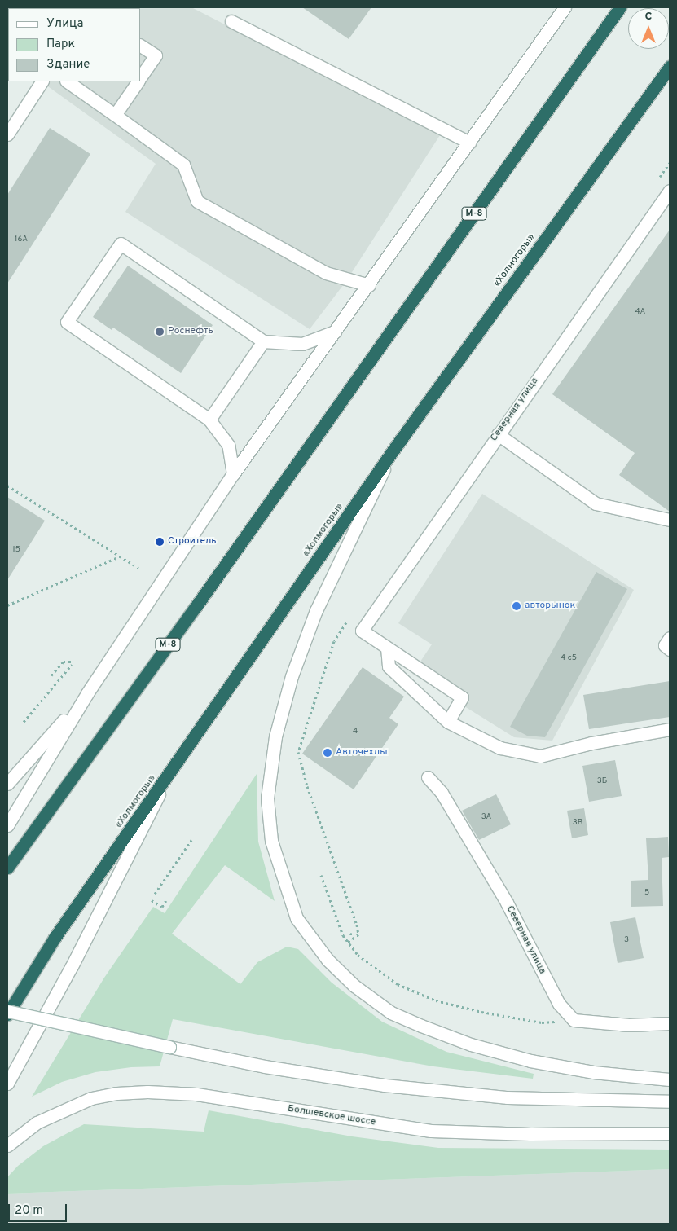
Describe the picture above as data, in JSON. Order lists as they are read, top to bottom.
{
  "streets": {
    "highway": ["М-8", "«Холмогоры»"],
    "street": ["Северная улица", "Болшевское шоссе"]
  },
  "places": [
    "Роснефть",
    "Строитель",
    "авторынок",
    "Авточехлы"
  ],
  "house_numbers": [
    "16А",
    "4А",
    "15",
    "4 с5",
    "4",
    "3Б",
    "3А",
    "3В",
    "5",
    "3"
  ],
  "legend": ["Улица", "Парк", "Здание"],
  "scale_bar": "20 m",
  "north": "top"
}
